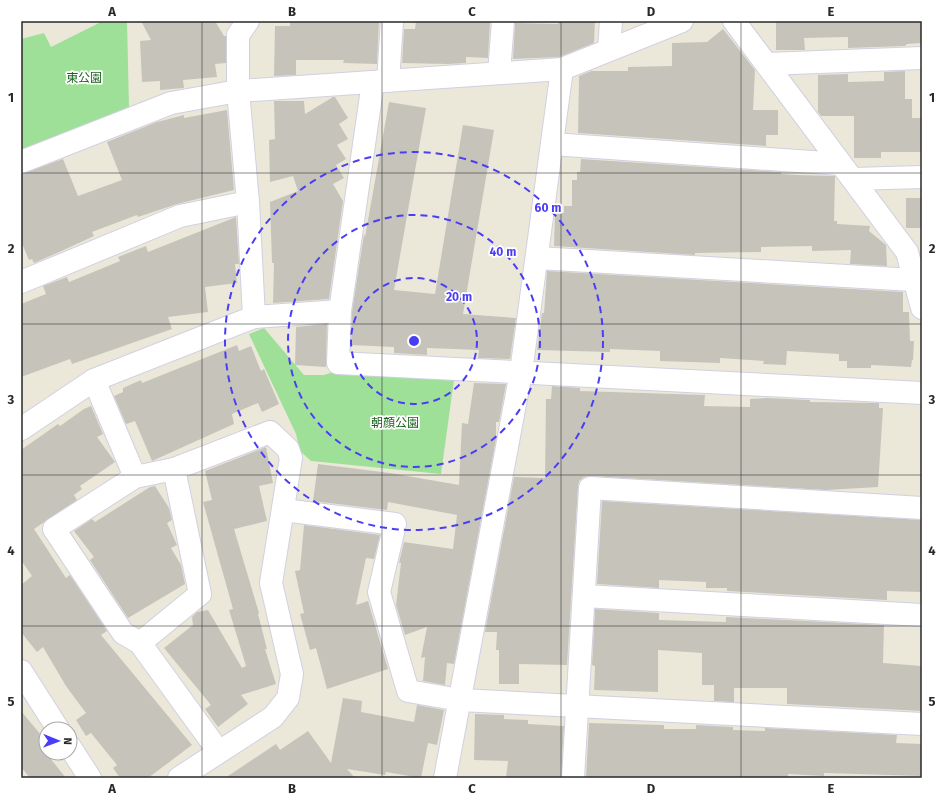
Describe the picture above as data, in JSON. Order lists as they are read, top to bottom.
{
  "parks": ["東公園", "朝顔公園"],
  "north": "right",
  "grid": {
    "columns": [
      "A",
      "B",
      "C",
      "D",
      "E"
    ],
    "rows": [
      "1",
      "2",
      "3",
      "4",
      "5"
    ]
  },
  "rings": ["60 m", "40 m", "20 m"]
}
